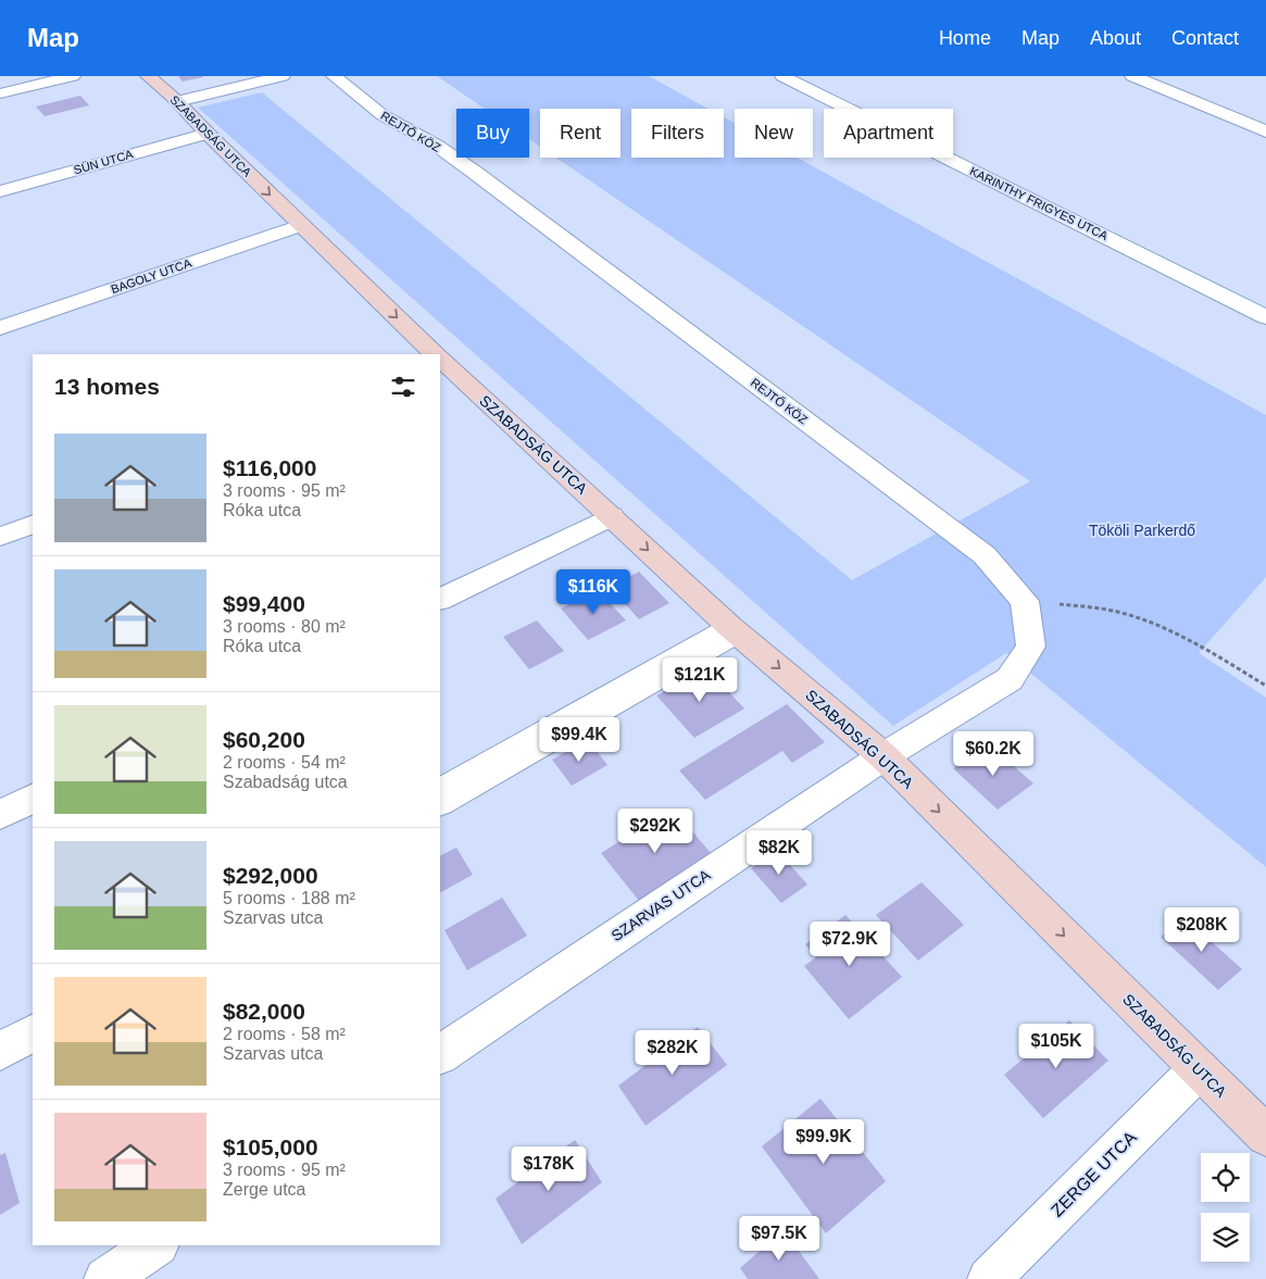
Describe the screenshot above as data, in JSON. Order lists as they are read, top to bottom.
{
  "streets": {
    "street": [
      "REJTŐ KÖZ",
      "SZABADSÁG UTCA",
      "SÜN UTCA",
      "KARINTHY FRIGYES UTCA",
      "BAGOLY UTCA",
      "SZARVAS UTCA",
      "ZERGE UTCA"
    ]
  },
  "crossings": [
    ["SZABADSÁG UTCA", "SÜN UTCA"],
    ["SZABADSÁG UTCA", "BAGOLY UTCA"],
    ["SZABADSÁG UTCA", "SZARVAS UTCA"],
    ["SZABADSÁG UTCA", "ZERGE UTCA"]
  ],
  "one_way": ["SZABADSÁG UTCA"],
  "parks": ["Tököli Parkerdő"],
  "page": {
    "header": "Map",
    "nav": [
      "Home",
      "Map",
      "About",
      "Contact"
    ],
    "chip": [
      "Buy",
      "Rent",
      "Filters",
      "New",
      "Apartment"
    ],
    "heading": "13 homes",
    "list": [
      {
        "name": "$116,000",
        "note": "3 rooms · 95 m² · Róka utca"
      },
      {
        "name": "$99,400",
        "note": "3 rooms · 80 m² · Róka utca"
      },
      {
        "name": "$60,200",
        "note": "2 rooms · 54 m² · Szabadság utca"
      },
      {
        "name": "$292,000",
        "note": "5 rooms · 188 m² · Szarvas utca"
      },
      {
        "name": "$82,000",
        "note": "2 rooms · 58 m² · Szarvas utca"
      },
      {
        "name": "$105,000",
        "note": "3 rooms · 95 m² · Zerge utca"
      }
    ],
    "price": [
      "$116K",
      "$121K",
      "$99.4K",
      "$60.2K",
      "$292K",
      "$82K",
      "$208K",
      "$72.9K",
      "$105K",
      "$282K",
      "$99.9K",
      "$178K",
      "$97.5K"
    ]
  }
}
